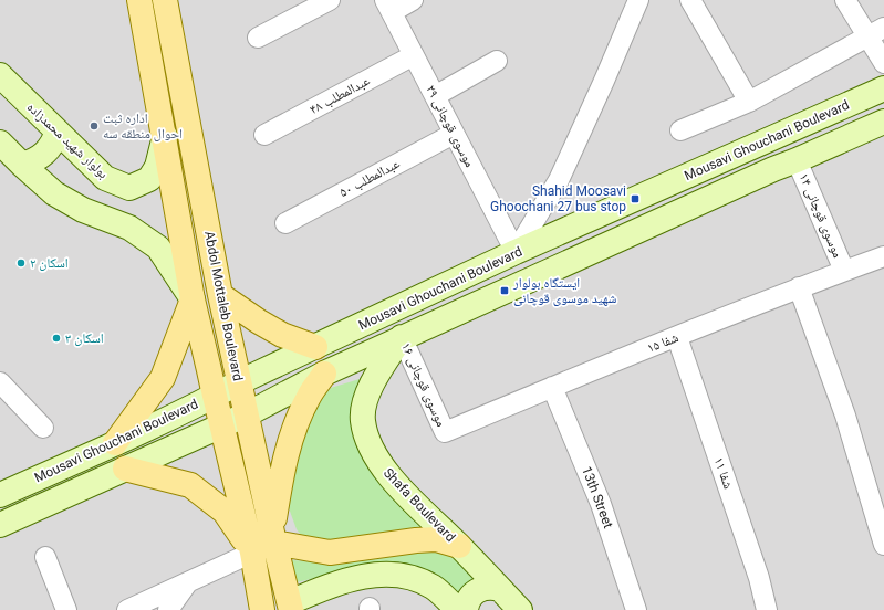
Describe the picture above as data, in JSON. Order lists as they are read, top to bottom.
{
  "streets": {
    "main road": ["Abdol Mottaleb Boulevard"],
    "street": [
      "عبدالمطلب ۴۸",
      "موسوی قوچانی ۲۹",
      "بولوار شهید محمدزاده",
      "Mousavi Ghouchani Boulevard",
      "عبدالمطلب ۵۰",
      "موسوی قوچانی ۱۴",
      "شفا ۱۵",
      "موسوی قوچانی ۱۶",
      "شفا ۱۱",
      "13th Street",
      "Shafa Boulevard"
    ]
  },
  "crossings": [
    ["عبدالمطلب ۴۸", "موسوی قوچانی ۲۹"],
    ["موسوی قوچانی ۲۹", "Mousavi Ghouchani Boulevard"],
    ["موسوی قوچانی ۲۹", "عبدالمطلب ۵۰"],
    ["بولوار شهید محمدزاده", "Abdol Mottaleb Boulevard"],
    ["Mousavi Ghouchani Boulevard", "موسوی قوچانی ۱۴"],
    ["Mousavi Ghouchani Boulevard", "Abdol Mottaleb Boulevard"],
    ["Mousavi Ghouchani Boulevard", "موسوی قوچانی ۱۶"],
    ["Mousavi Ghouchani Boulevard", "Shafa Boulevard"],
    ["موسوی قوچانی ۱۴", "شفا ۱۵"],
    ["شفا ۱۵", "موسوی قوچانی ۱۶"],
    ["شفا ۱۵", "شفا ۱۱"],
    ["شفا ۱۵", "13th Street"],
    ["موسوی قوچانی ۱۶", "Shafa Boulevard"]
  ],
  "places": {
    "other": ["اداره ثبت احوال منطقه سه", "اسکان ۲", "اسکان ۳"],
    "transit": ["Shahid Moosavi Ghoochani 27 bus stop", "ایستگاه بولوار شهید موسوی قوچانی"]
  }
}
